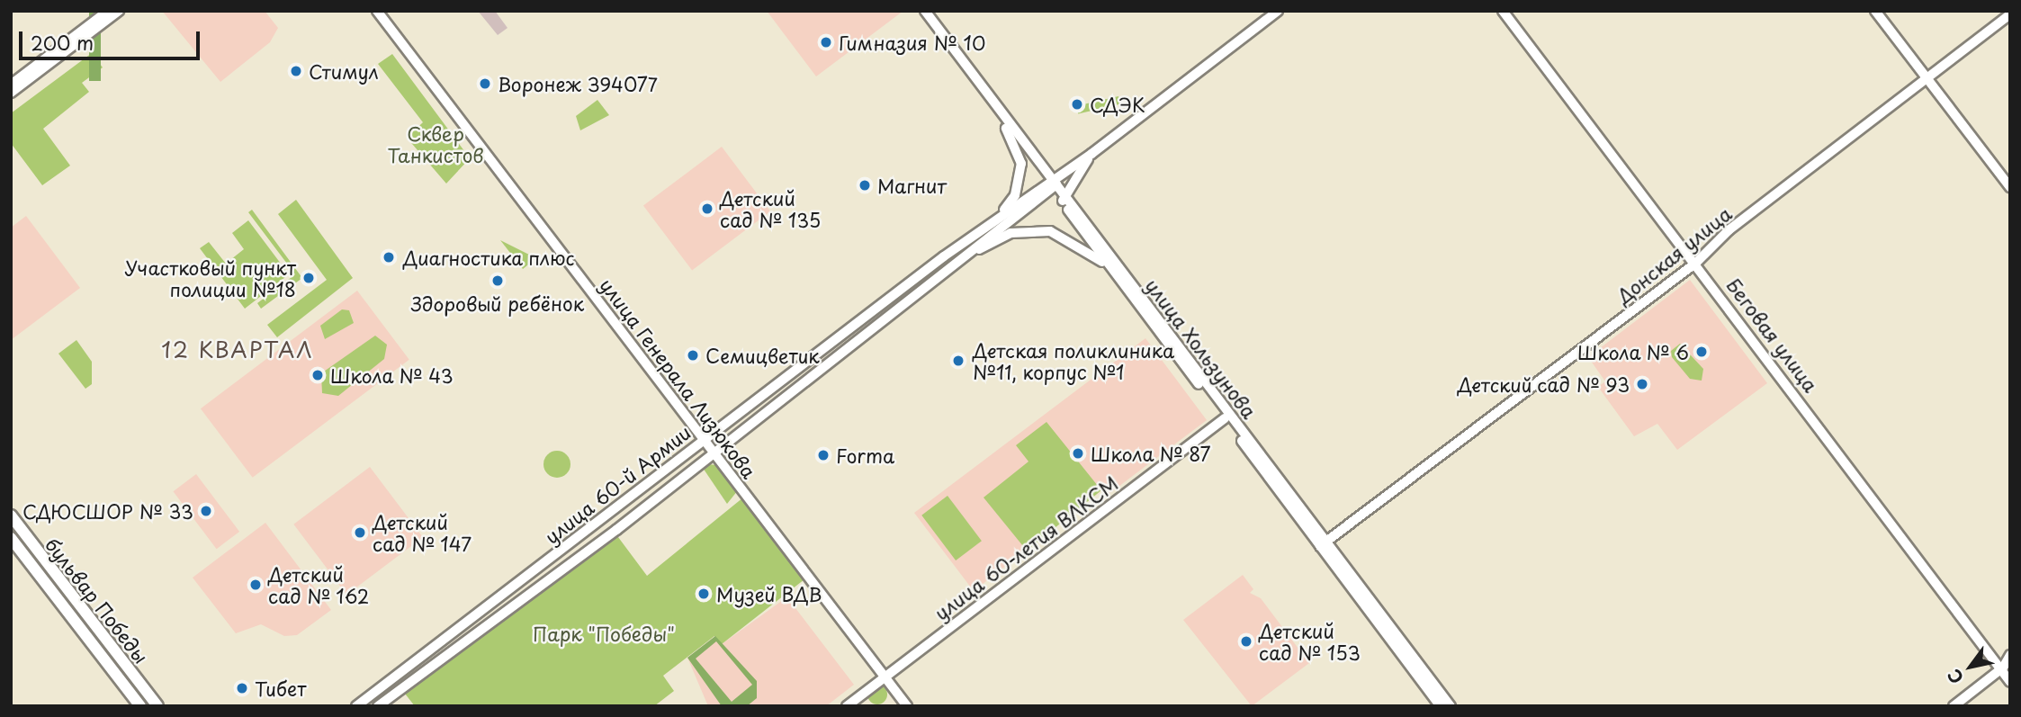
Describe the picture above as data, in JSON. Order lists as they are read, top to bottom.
{
  "streets": {
    "main road": [
      "Донская улица",
      "Беговая улица",
      "улица Хользунова",
      "улица Генерала Лизюкова",
      "улица 60-й Армии",
      "улица 60-летия ВЛКСМ",
      "бульвар Победы"
    ]
  },
  "crossings": [
    ["Донская улица", "Беговая улица"],
    ["Донская улица", "улица Хользунова"],
    ["улица Хользунова", "улица 60-й Армии"],
    ["улица Хользунова", "улица 60-летия ВЛКСМ"],
    ["улица Генерала Лизюкова", "улица 60-й Армии"],
    ["улица Генерала Лизюкова", "улица 60-летия ВЛКСМ"]
  ],
  "districts": ["12 КВАРТАЛ"],
  "parks": ["Сквер Танкистов", "Парк \"Победы\""],
  "places": [
    "Гимназия № 10",
    "Стимул",
    "Воронеж 394077",
    "СДЭК",
    "Магнит",
    "Детский сад № 135",
    "Диагностика плюс",
    "Участковый пункт полиции №18",
    "Здоровый ребёнок",
    "Школа № 6",
    "Cемицветик",
    "Детская поликлиника №11, корпус №1",
    "Школа № 43",
    "Детский сад № 93",
    "Школа № 87",
    "Forma",
    "СДЮСШОР № 33",
    "Детский сад № 147",
    "Детский сад № 162",
    "Музей ВДВ",
    "Детский сад № 153",
    "Тибет"
  ],
  "scale_bar": "200 m",
  "north": "bottom left"
}
